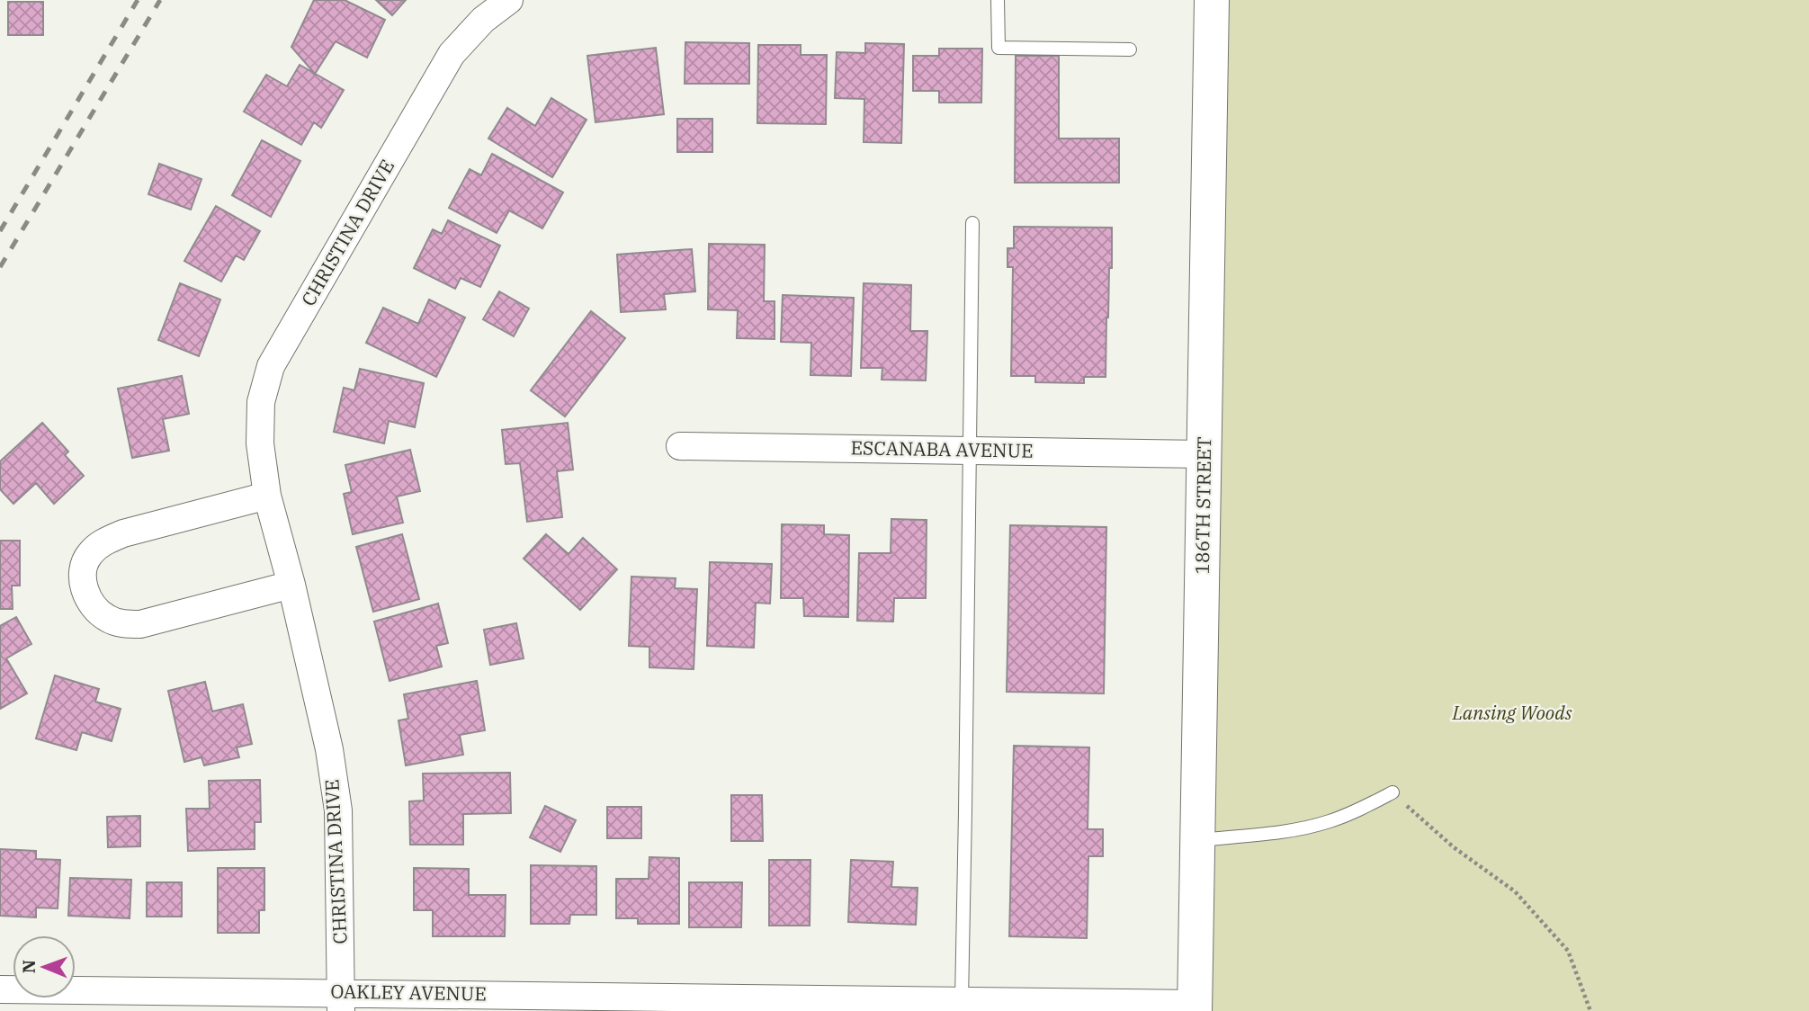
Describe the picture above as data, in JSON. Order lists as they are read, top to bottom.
{
  "streets": {
    "street": [
      "CHRISTINA DRIVE",
      "ESCANABA AVENUE",
      "186TH STREET",
      "OAKLEY AVENUE"
    ]
  },
  "crossings": [
    ["CHRISTINA DRIVE", "OAKLEY AVENUE"],
    ["ESCANABA AVENUE", "186TH STREET"],
    ["186TH STREET", "OAKLEY AVENUE"]
  ],
  "parks": ["Lansing Woods"],
  "north": "left"
}
